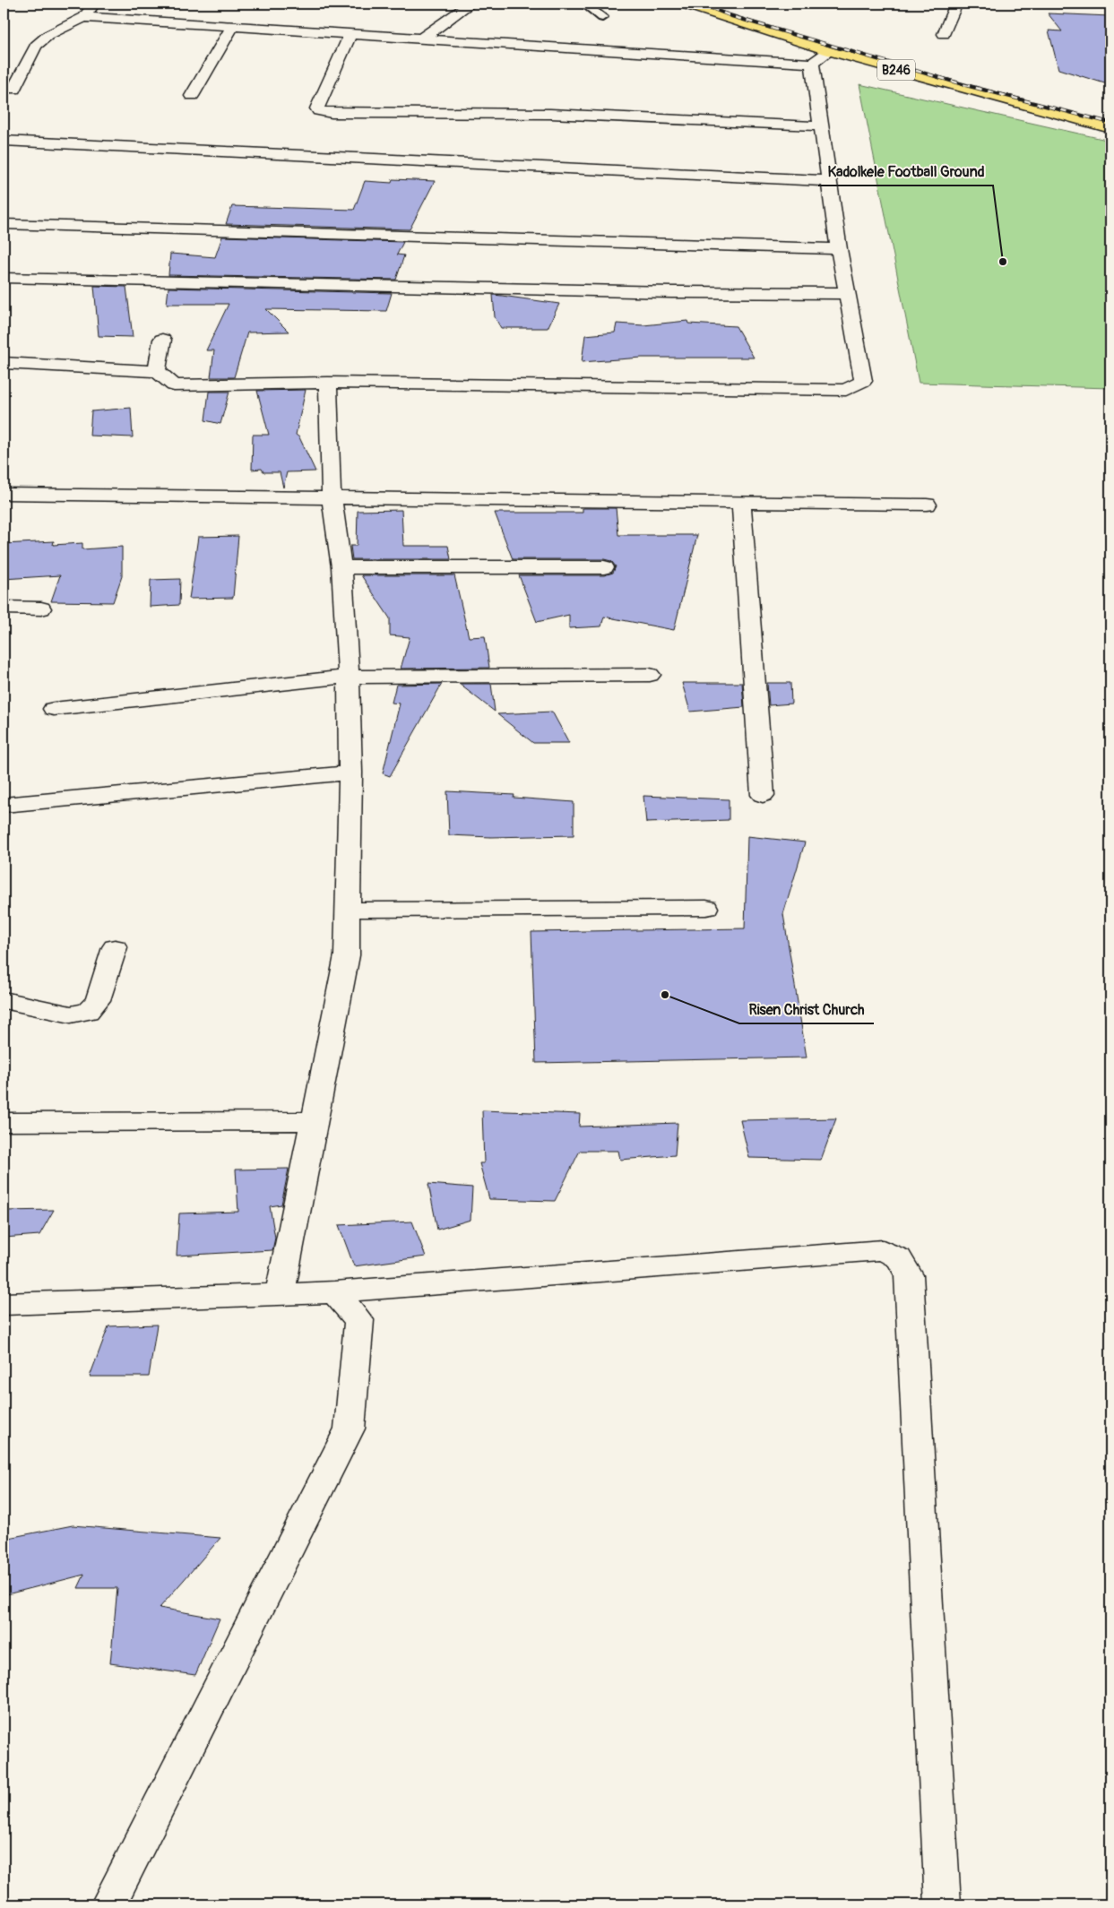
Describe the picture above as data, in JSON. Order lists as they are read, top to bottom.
{
  "streets": {
    "main road": ["B246"]
  },
  "places": ["Kadolkele Football Ground", "Risen Christ Church"]
}
